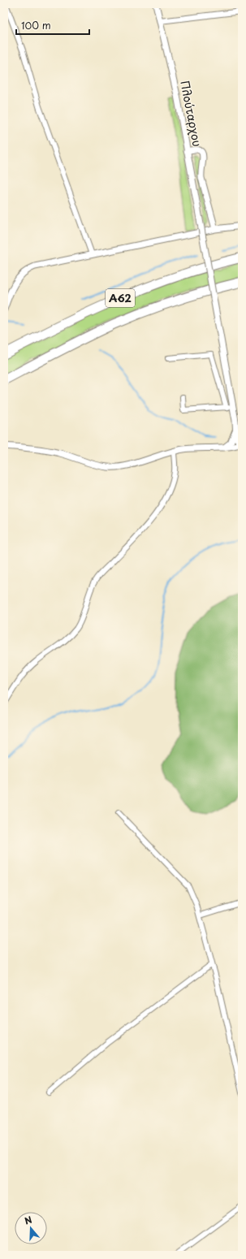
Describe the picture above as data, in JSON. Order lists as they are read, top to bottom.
{
  "streets": {
    "highway": ["Α62"],
    "street": ["Πλούταρχου"]
  },
  "scale_bar": "100 m",
  "north": "top"
}
